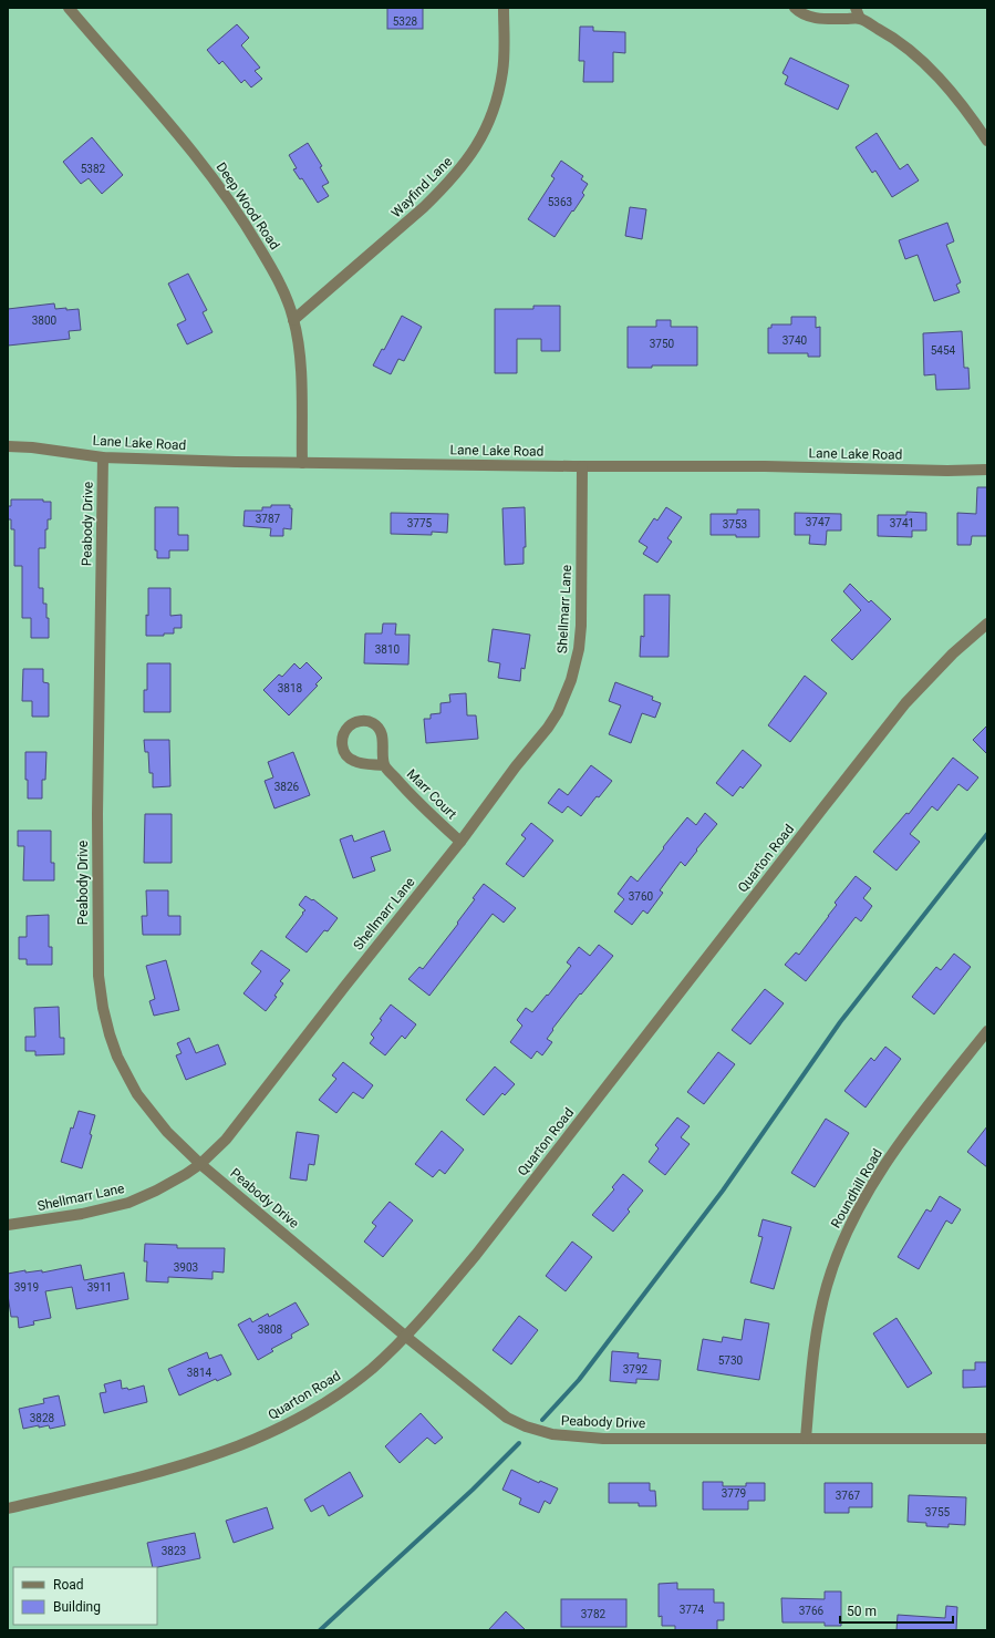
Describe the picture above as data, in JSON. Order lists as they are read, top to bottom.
{
  "streets": {
    "street": [
      "Wayfind Lane",
      "Deep Wood Road",
      "Lane Lake Road",
      "Peabody Drive",
      "Shellmarr Lane",
      "Marr Court",
      "Quarton Road",
      "Roundhill Road"
    ]
  },
  "crossings": [
    ["Wayfind Lane", "Deep Wood Road"],
    ["Deep Wood Road", "Lane Lake Road"],
    ["Lane Lake Road", "Peabody Drive"],
    ["Lane Lake Road", "Shellmarr Lane"],
    ["Peabody Drive", "Shellmarr Lane"],
    ["Peabody Drive", "Quarton Road"],
    ["Peabody Drive", "Roundhill Road"],
    ["Shellmarr Lane", "Marr Court"]
  ],
  "house_numbers": [
    "5328",
    "5382",
    "5363",
    "3800",
    "3740",
    "3750",
    "5454",
    "3787",
    "3747",
    "3775",
    "3741",
    "3753",
    "3810",
    "3818",
    "3826",
    "3760",
    "3903",
    "3919",
    "3911",
    "3808",
    "5730",
    "3792",
    "3814",
    "3828",
    "3779",
    "3767",
    "3755",
    "3823",
    "3774",
    "3766",
    "3782"
  ],
  "legend": ["Road", "Building"],
  "scale_bar": "50 m"
}
